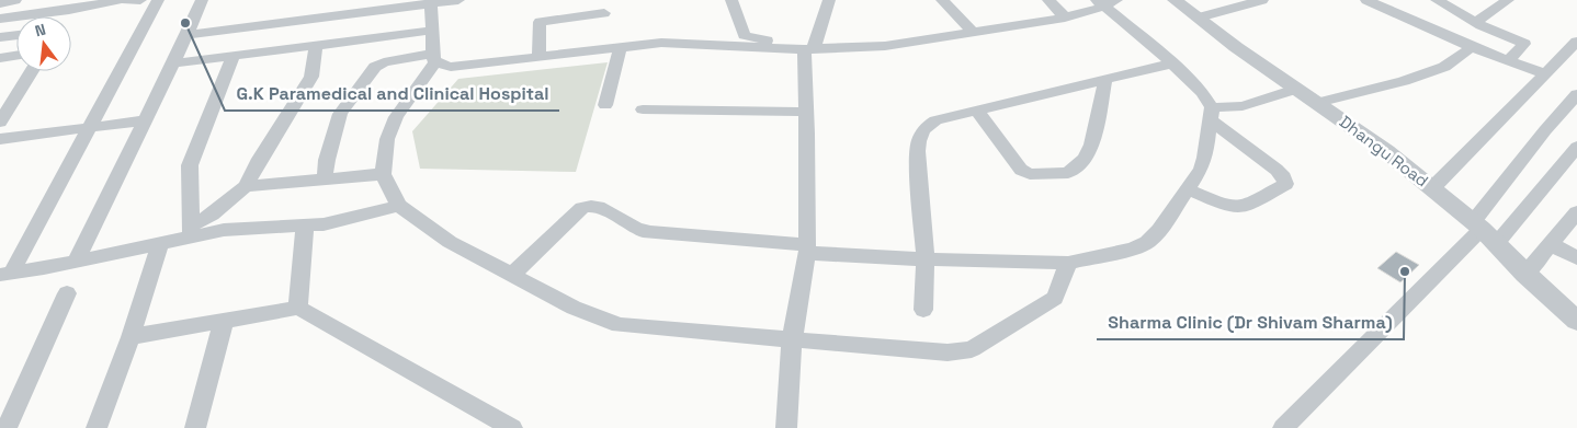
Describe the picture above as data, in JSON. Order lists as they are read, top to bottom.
{
  "streets": {
    "street": ["Dhangu Road"]
  },
  "places": ["G.K Paramedical and Clinical Hospital", "Sharma Clinic (Dr Shivam Sharma)"],
  "north": "top"
}
